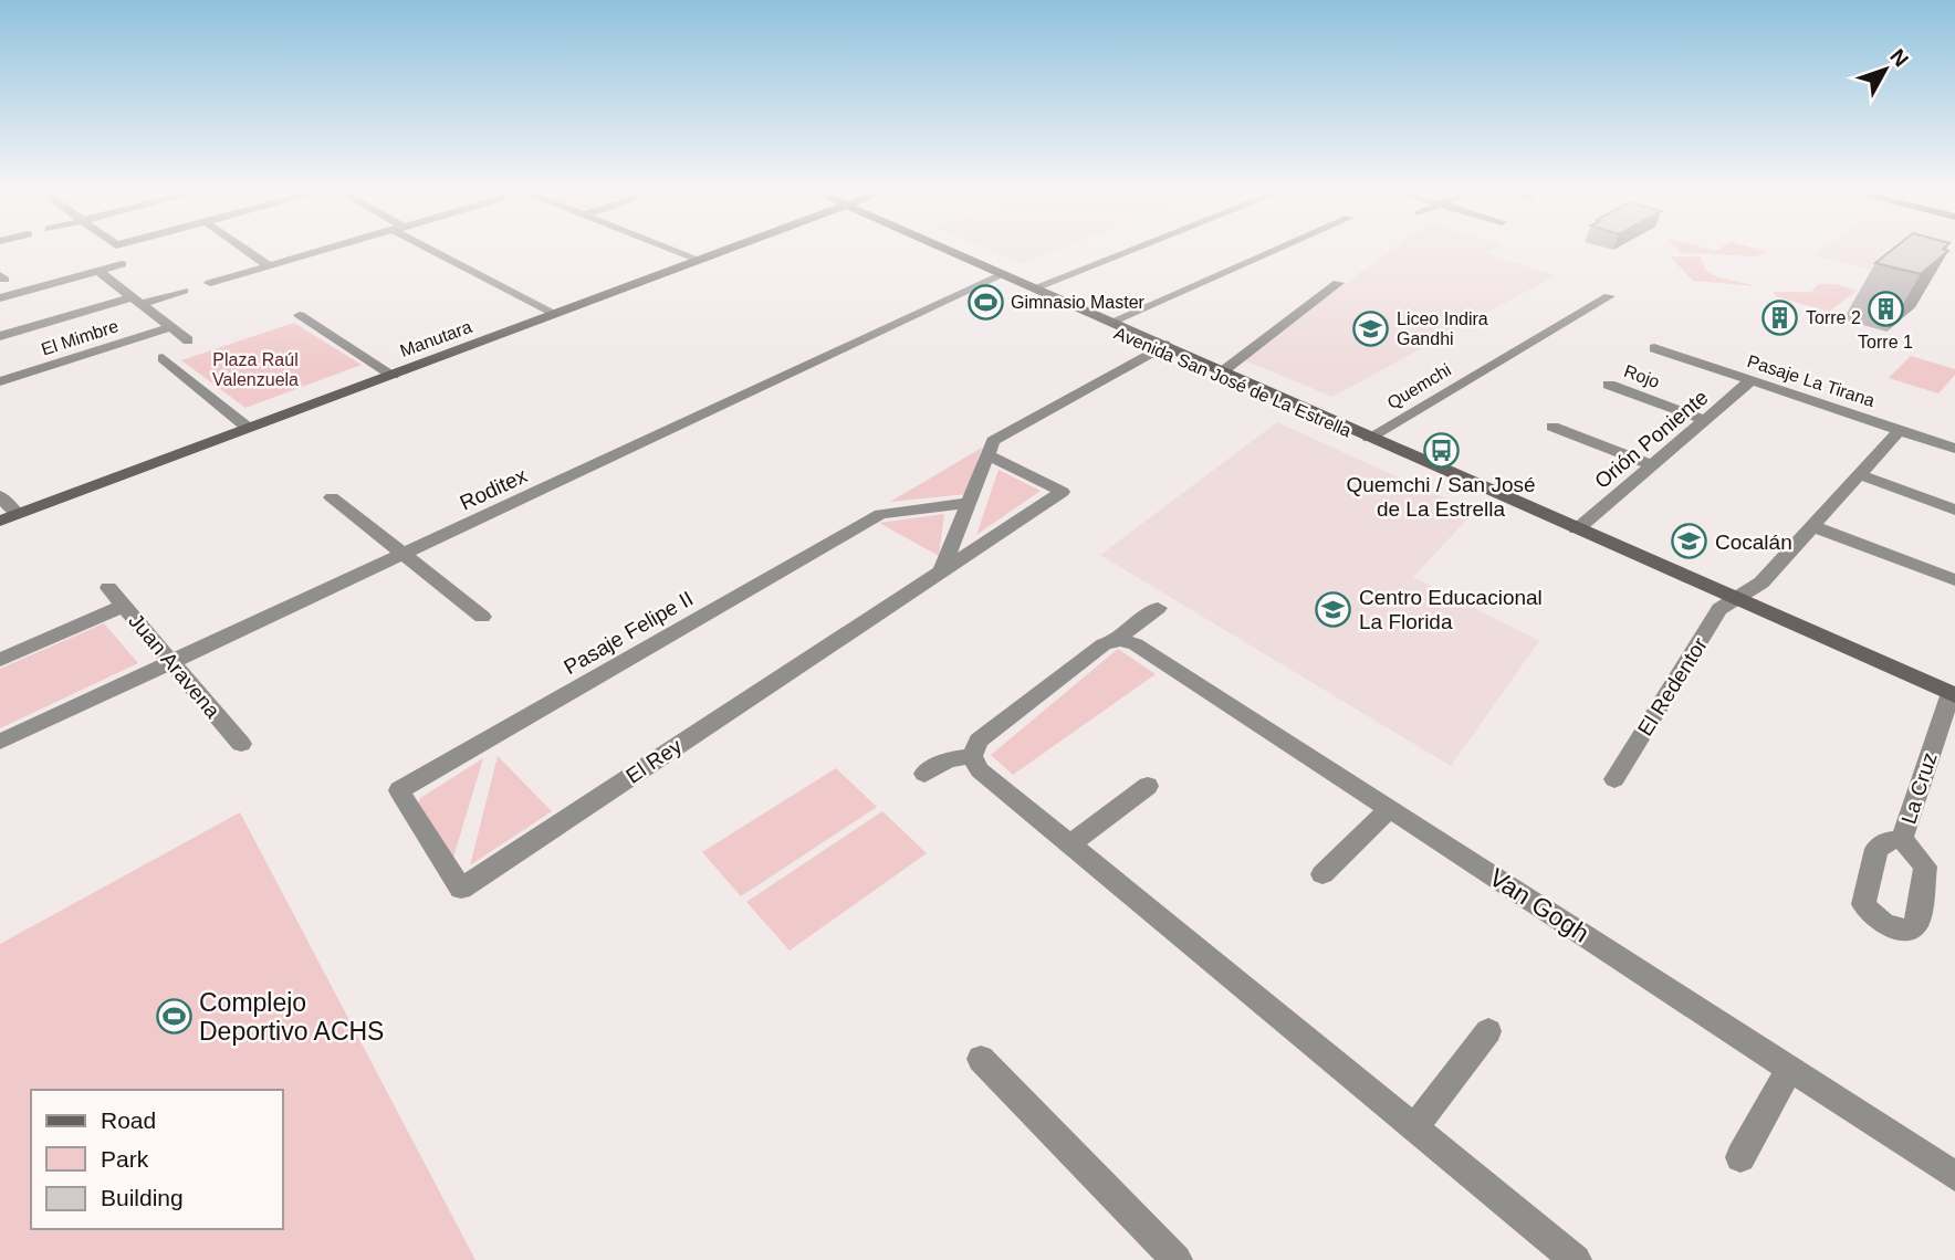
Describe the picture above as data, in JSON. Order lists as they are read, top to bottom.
{
  "streets": {
    "main road": ["Manutara", "Avenida San José de La Estrella"],
    "street": [
      "El Mimbre",
      "Rojo",
      "Pasaje La Tirana",
      "Quemchi",
      "Orión Poniente",
      "Roditex",
      "Pasaje Felipe II",
      "Juan Aravena",
      "El Redentor",
      "El Rey",
      "La Cruz",
      "Van Gogh"
    ]
  },
  "crossings": [
    ["Rojo", "Orión Poniente"],
    ["Pasaje La Tirana", "Orión Poniente"],
    ["Pasaje La Tirana", "El Redentor"],
    ["Avenida San José de La Estrella", "Quemchi"],
    ["Avenida San José de La Estrella", "Orión Poniente"],
    ["Avenida San José de La Estrella", "Roditex"],
    ["Avenida San José de La Estrella", "El Redentor"],
    ["Avenida San José de La Estrella", "La Cruz"],
    ["Roditex", "Juan Aravena"],
    ["Pasaje Felipe II", "El Rey"]
  ],
  "parks": ["Plaza Raúl Valenzuela"],
  "places": {
    "sports": ["Gimnasio Master", "Complejo Deportivo ACHS"],
    "building": ["Torre 1", "Torre 2"],
    "school or university": ["Liceo Indira Gandhi", "Cocalán", "Centro Educacional La Florida"],
    "bus stop": ["Quemchi / San José de La Estrella"]
  },
  "legend": ["Road", "Park", "Building"],
  "north": "top right"
}
